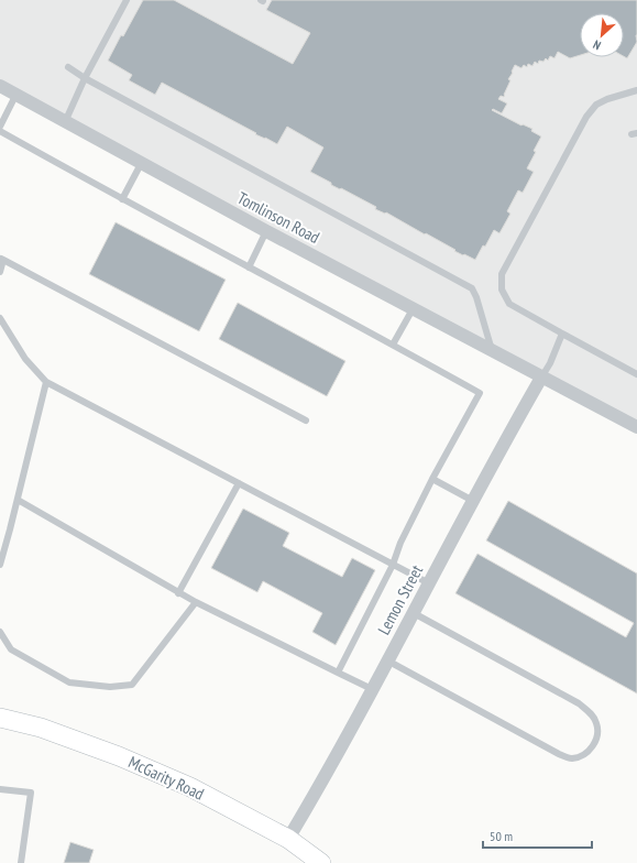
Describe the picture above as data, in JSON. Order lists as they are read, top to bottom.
{
  "streets": {
    "street": ["Tomlinson Road", "Lemon Street", "McGarity Road"]
  },
  "crossings": [
    ["Tomlinson Road", "Lemon Street"],
    ["Lemon Street", "McGarity Road"]
  ],
  "scale_bar": "50 m",
  "north": "bottom left"
}
